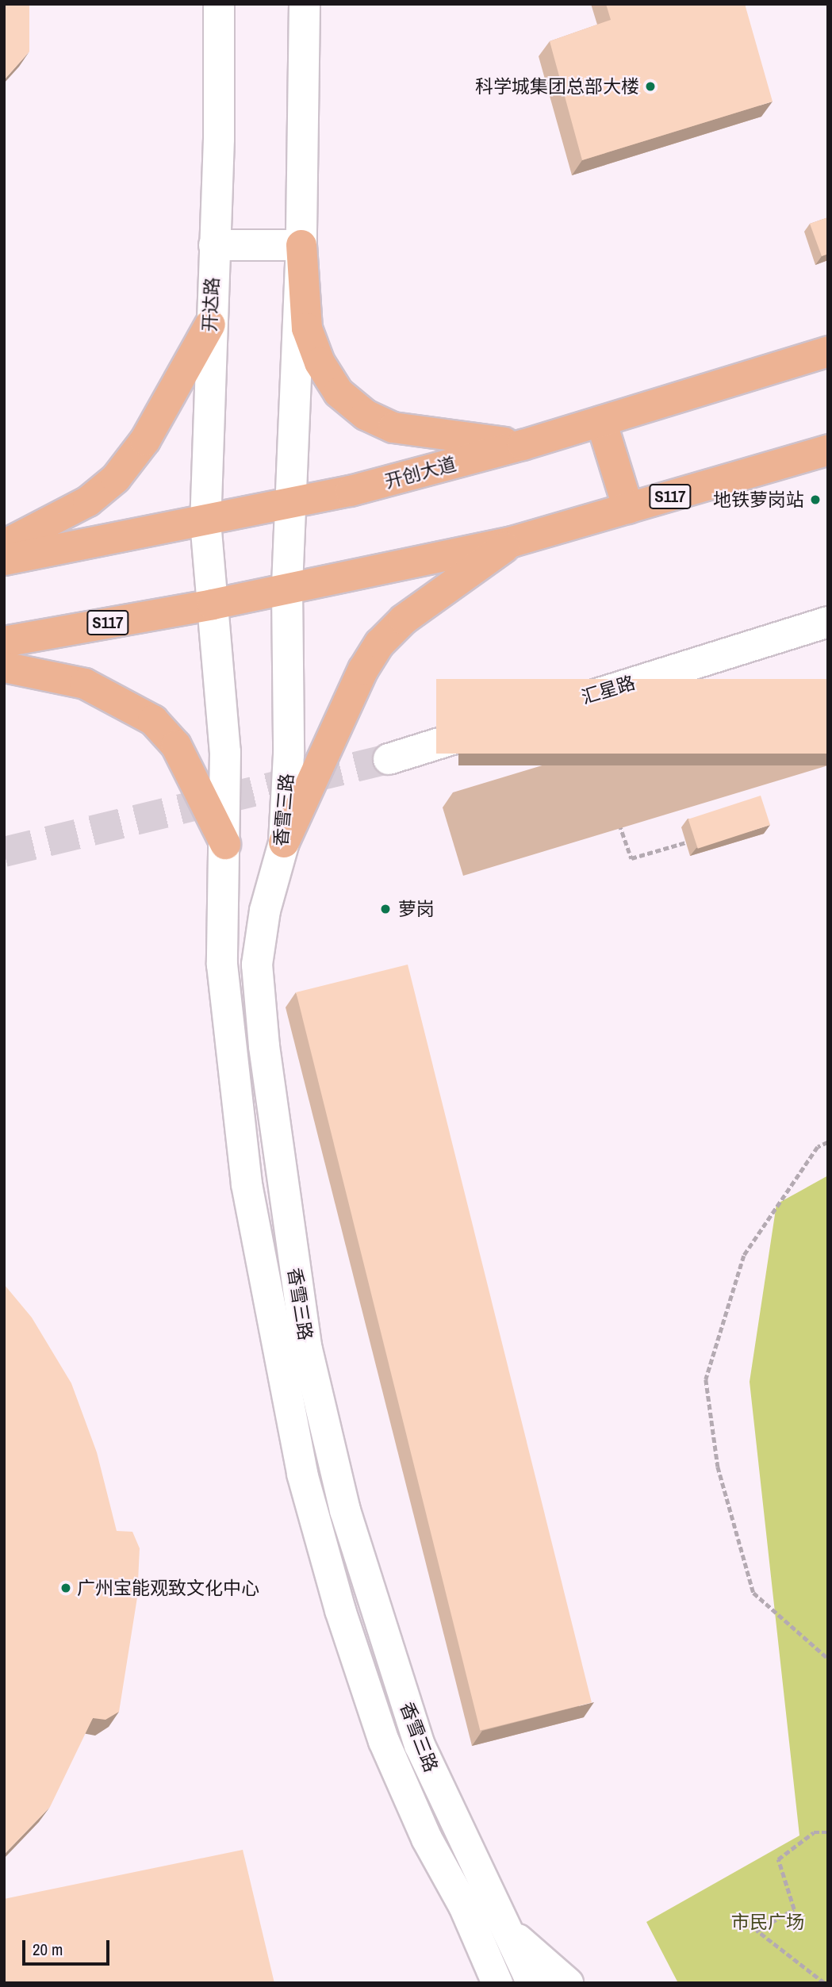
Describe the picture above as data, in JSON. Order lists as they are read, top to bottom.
{
  "streets": {
    "main road": [
      "开达路",
      "开创大道",
      "S117",
      "汇星路",
      "香雪三路"
    ]
  },
  "crossings": [
    ["开达路", "开创大道"],
    ["开达路", "S117"],
    ["开达路", "香雪三路"],
    ["S117", "香雪三路"]
  ],
  "parks": ["市民广场"],
  "places": [
    "科学城集团总部大楼",
    "地铁萝岗站",
    "萝岗",
    "广州宝能观致文化中心"
  ],
  "scale_bar": "20 m"
}
